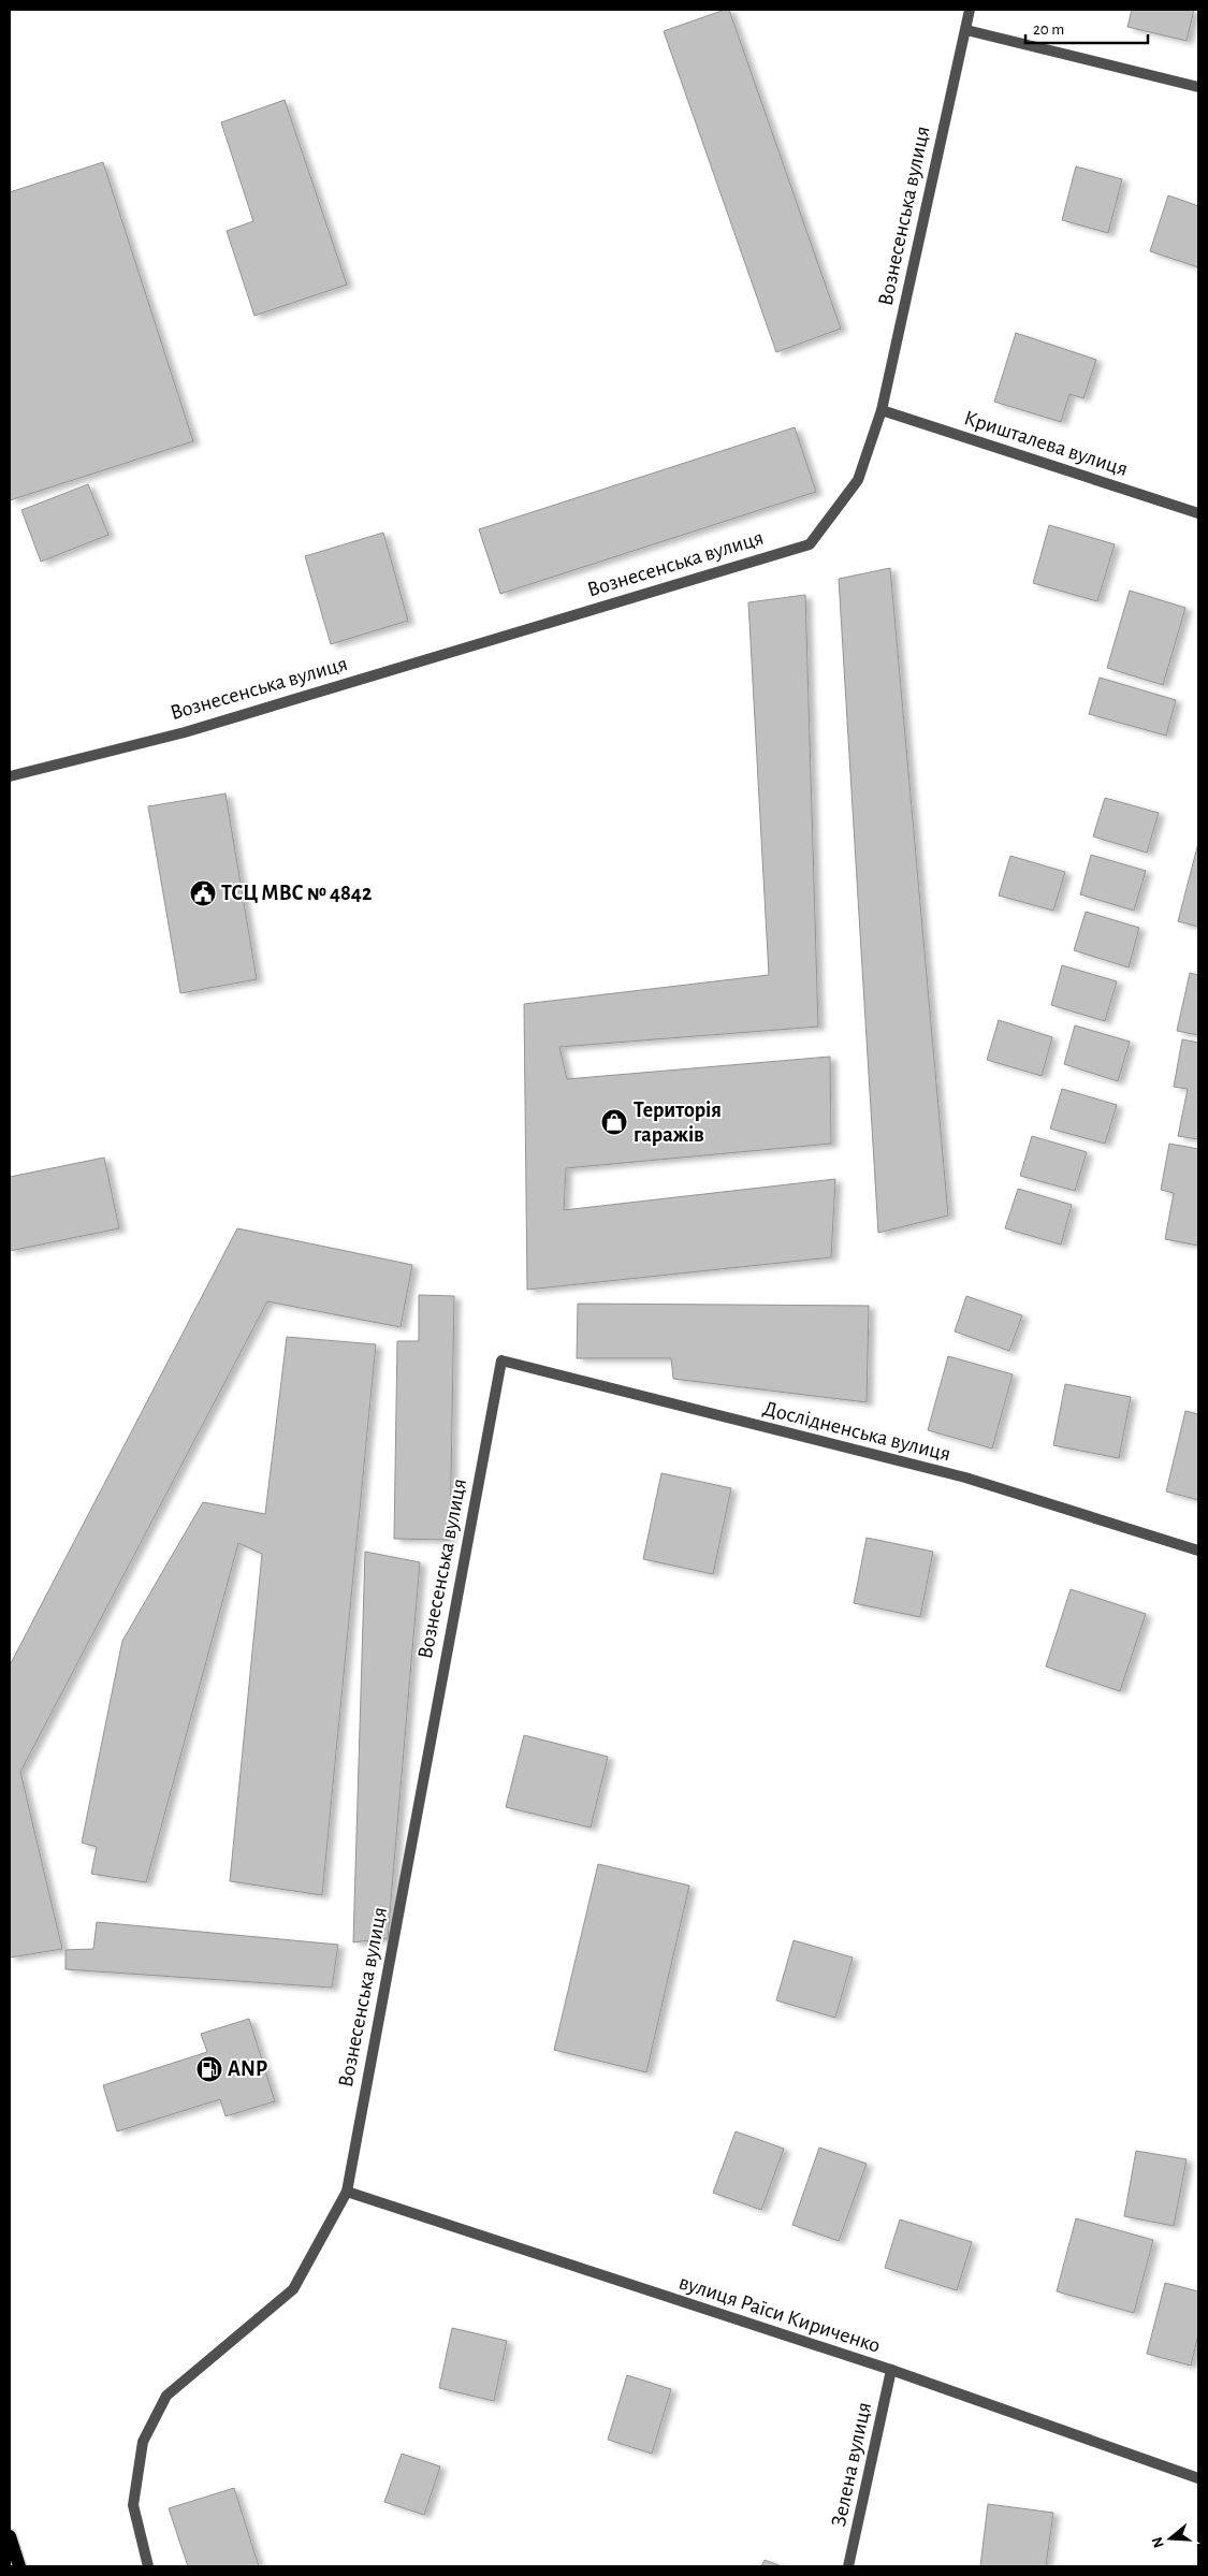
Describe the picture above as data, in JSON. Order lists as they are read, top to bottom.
{
  "streets": {
    "street": [
      "Вознесенська вулиця",
      "Кришталева вулиця",
      "Дослідненська вулиця",
      "вулиця Раїси Кириченко",
      "Зелена вулиця"
    ]
  },
  "crossings": [
    ["Вознесенська вулиця", "Кришталева вулиця"],
    ["Вознесенська вулиця", "Дослідненська вулиця"],
    ["Вознесенська вулиця", "вулиця Раїси Кириченко"],
    ["вулиця Раїси Кириченко", "Зелена вулиця"]
  ],
  "places": {
    "public building": ["ТСЦ МВС № 4842"],
    "shop": ["Територія гаражів"],
    "fuel station": ["ANP"]
  },
  "scale_bar": "20 m",
  "north": "left"
}
